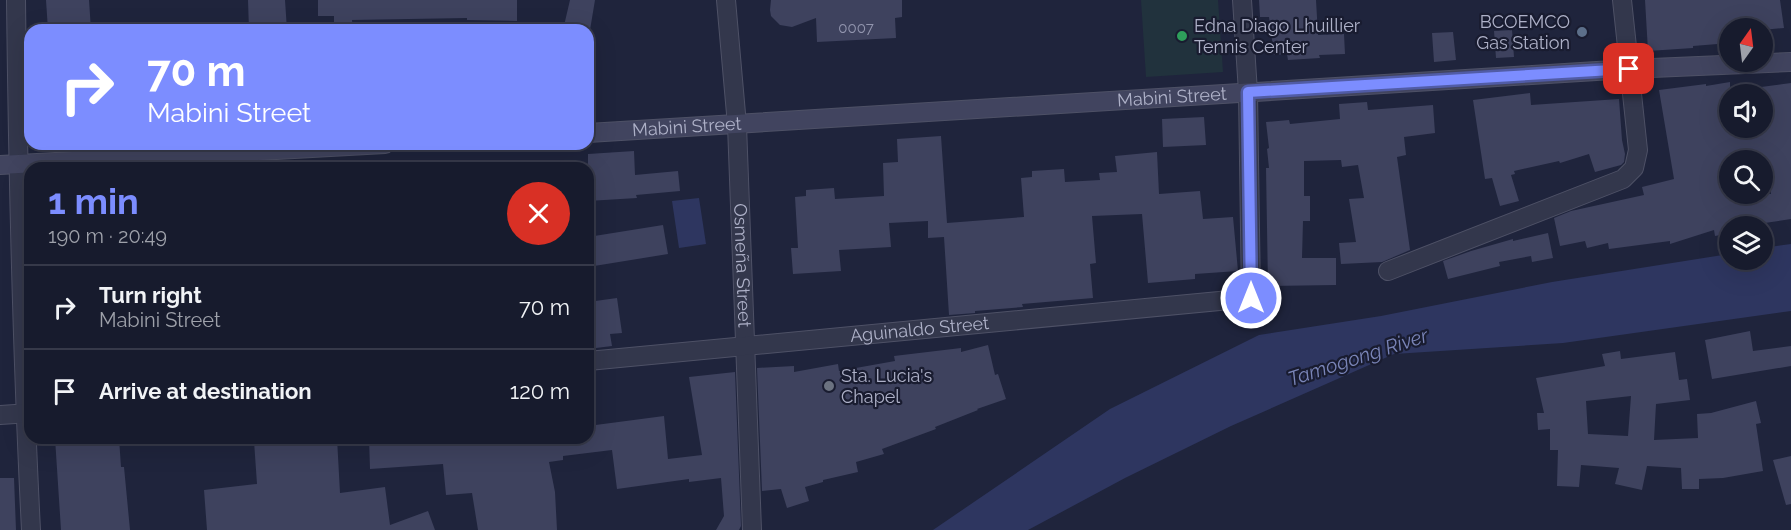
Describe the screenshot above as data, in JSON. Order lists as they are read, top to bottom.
{
  "streets": {
    "street": ["Mabini Street", "Osmeña Street", "Aguinaldo Street"]
  },
  "crossings": [
    ["Mabini Street", "Osmeña Street"],
    ["Mabini Street", "Aguinaldo Street"],
    ["Osmeña Street", "Aguinaldo Street"]
  ],
  "water": ["Tamogong River"],
  "places": ["BCOEMCO Gas Station", "Edna Diago Lhuillier Tennis Center", "Sta. Lucia's Chapel"],
  "house_numbers": ["0007"],
  "north": "top",
  "page": {
    "turn": ["70 m", "Mabini Street"],
    "heading": ["1 min", "190 m · 20:49"],
    "list": [
      {
        "name": "Turn right",
        "note": "Mabini Street",
        "value": "70 m"
      },
      {
        "name": "Arrive at destination",
        "value": "120 m"
      }
    ]
  }
}
